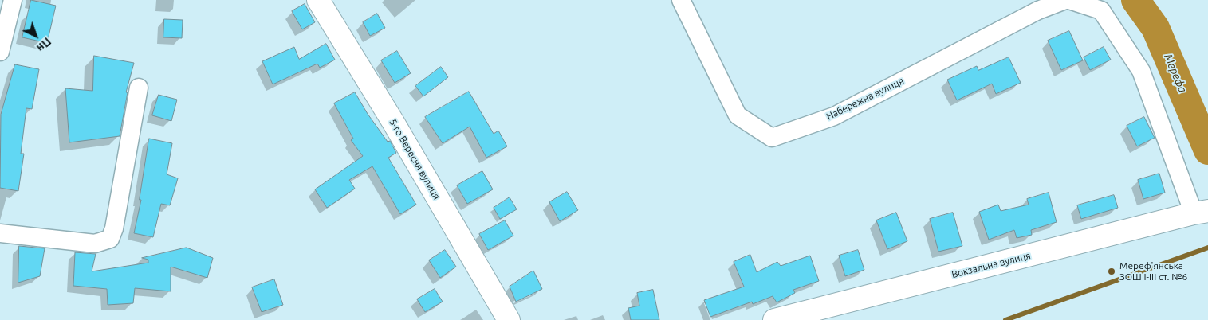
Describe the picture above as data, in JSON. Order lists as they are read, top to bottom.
{
  "streets": {
    "street": ["Набережна вулиця", "5-го Вересня вулиця", "Вокзальна вулиця"]
  },
  "water": ["Мерефа"],
  "places": ["Мереф'янська ЗОШ І-ІІІ ст. №6"],
  "north": "bottom right"
}
